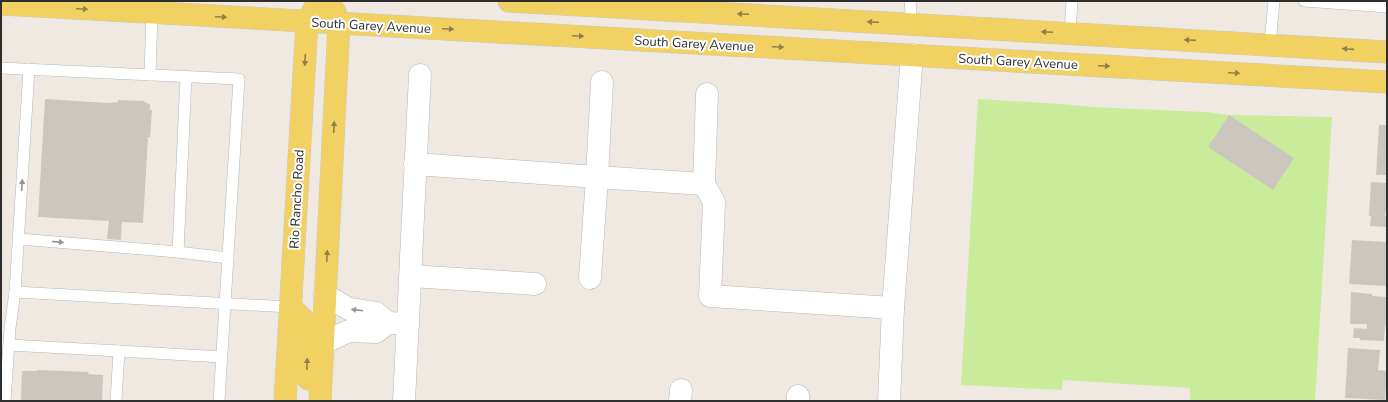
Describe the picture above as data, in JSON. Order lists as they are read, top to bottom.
{
  "streets": {
    "main road": ["South Garey Avenue", "Rio Rancho Road"]
  },
  "crossings": [
    ["South Garey Avenue", "Rio Rancho Road"]
  ]
}
